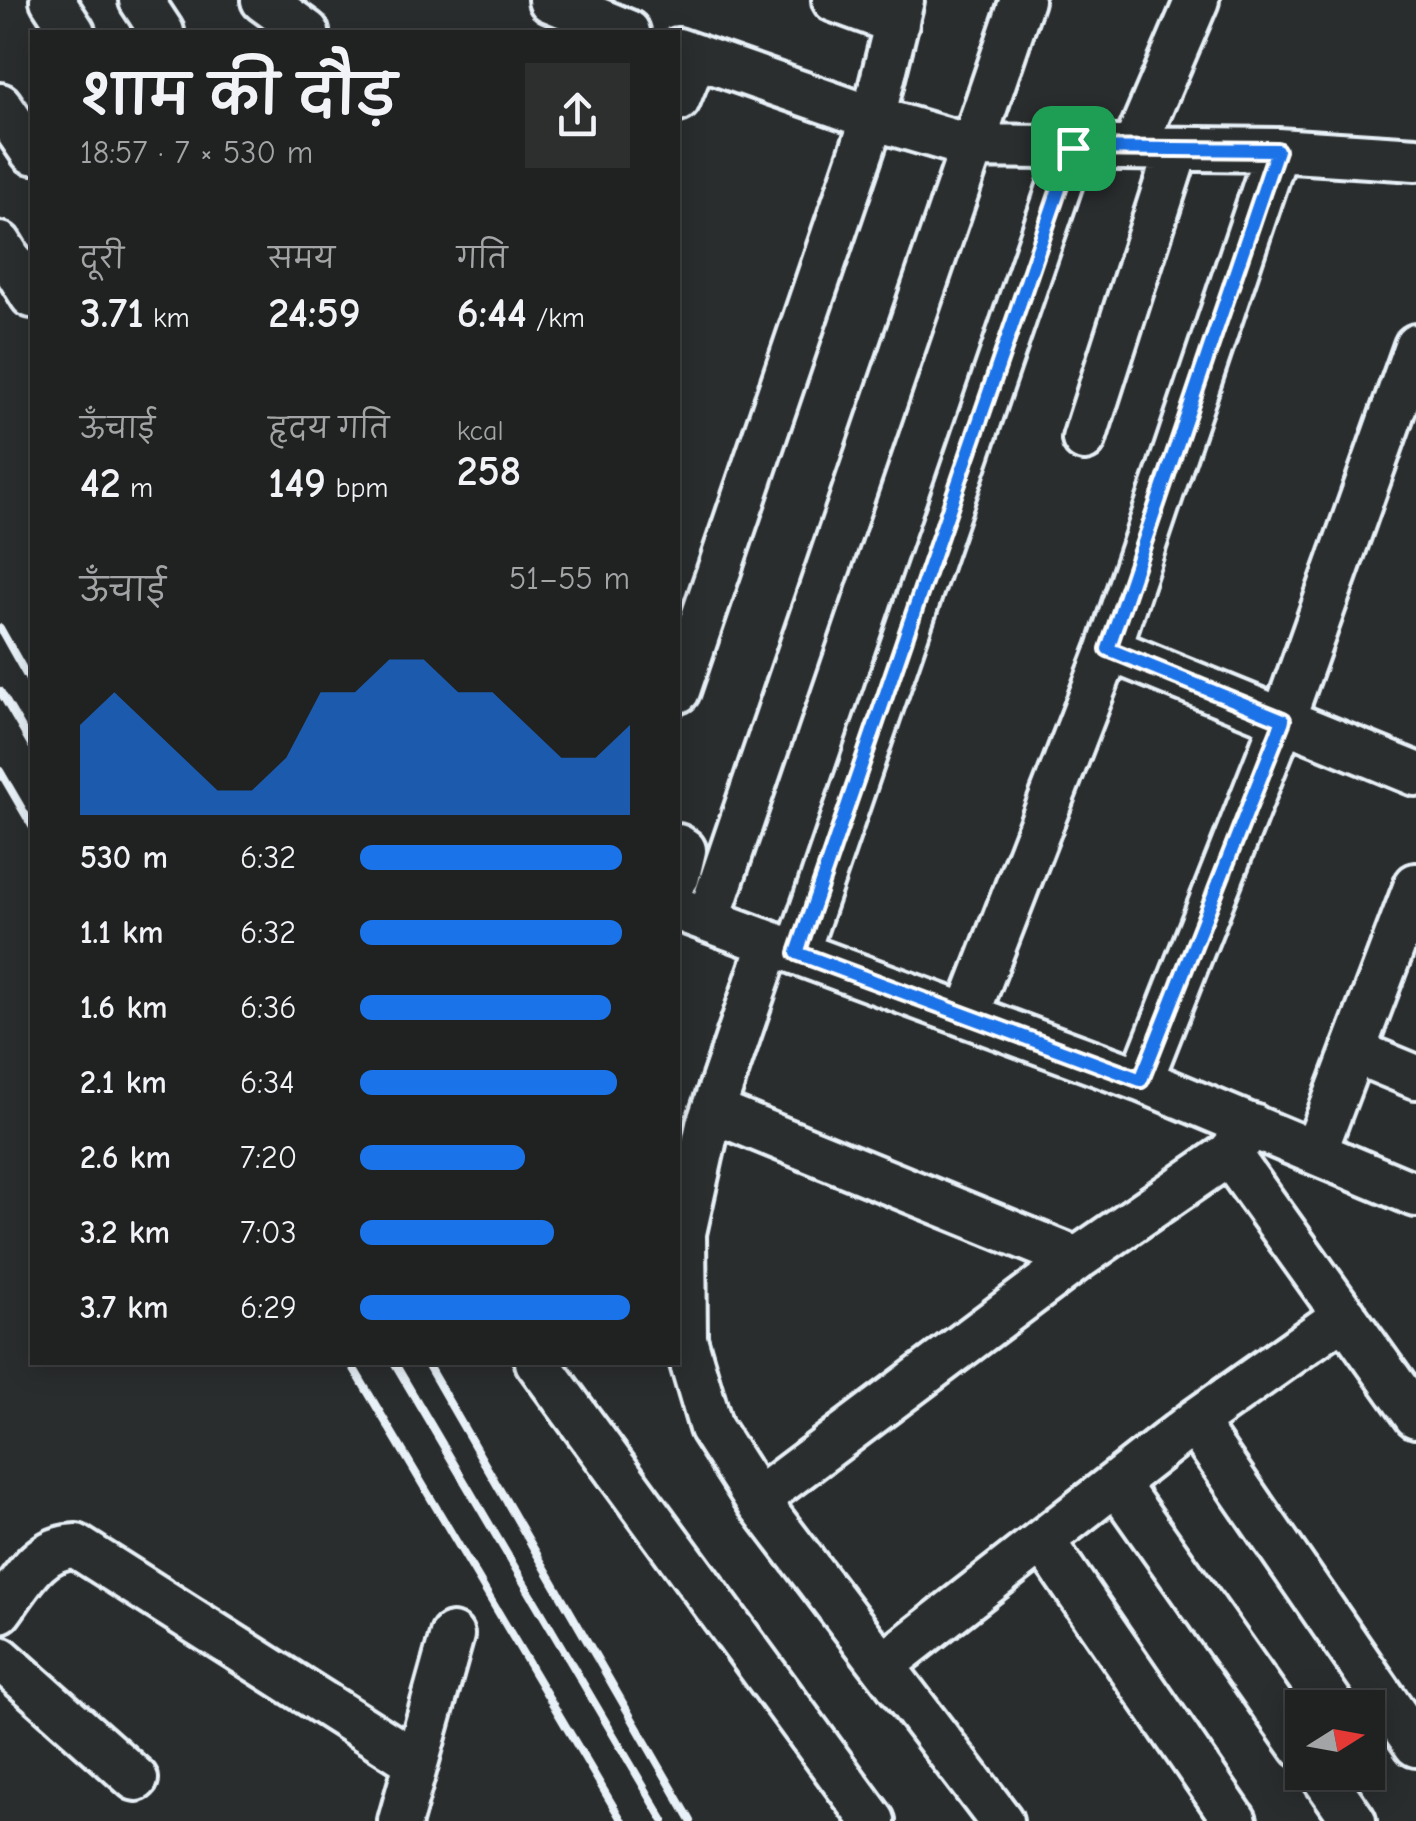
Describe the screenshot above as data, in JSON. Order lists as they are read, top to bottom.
{
  "north": "right",
  "page": {
    "heading": ["शाम की दौड़", "18:57 · 7 × 530 m"],
    "stats": [
      ["दूरी", "3.71 km"],
      ["समय", "24:59"],
      ["गति", "6:44 /km"],
      ["ऊँचाई", "42 m"],
      ["हृदय गति", "149 bpm"],
      ["kcal", "258"]
    ],
    "chart": ["ऊँचाई", "51–55 m"],
    "list": [
      {
        "name": "530 m",
        "note": "6:32"
      },
      {
        "name": "1.1 km",
        "note": "6:32"
      },
      {
        "name": "1.6 km",
        "note": "6:36"
      },
      {
        "name": "2.1 km",
        "note": "6:34"
      },
      {
        "name": "2.6 km",
        "note": "7:20"
      },
      {
        "name": "3.2 km",
        "note": "7:03"
      },
      {
        "name": "3.7 km",
        "note": "6:29"
      }
    ]
  }
}
